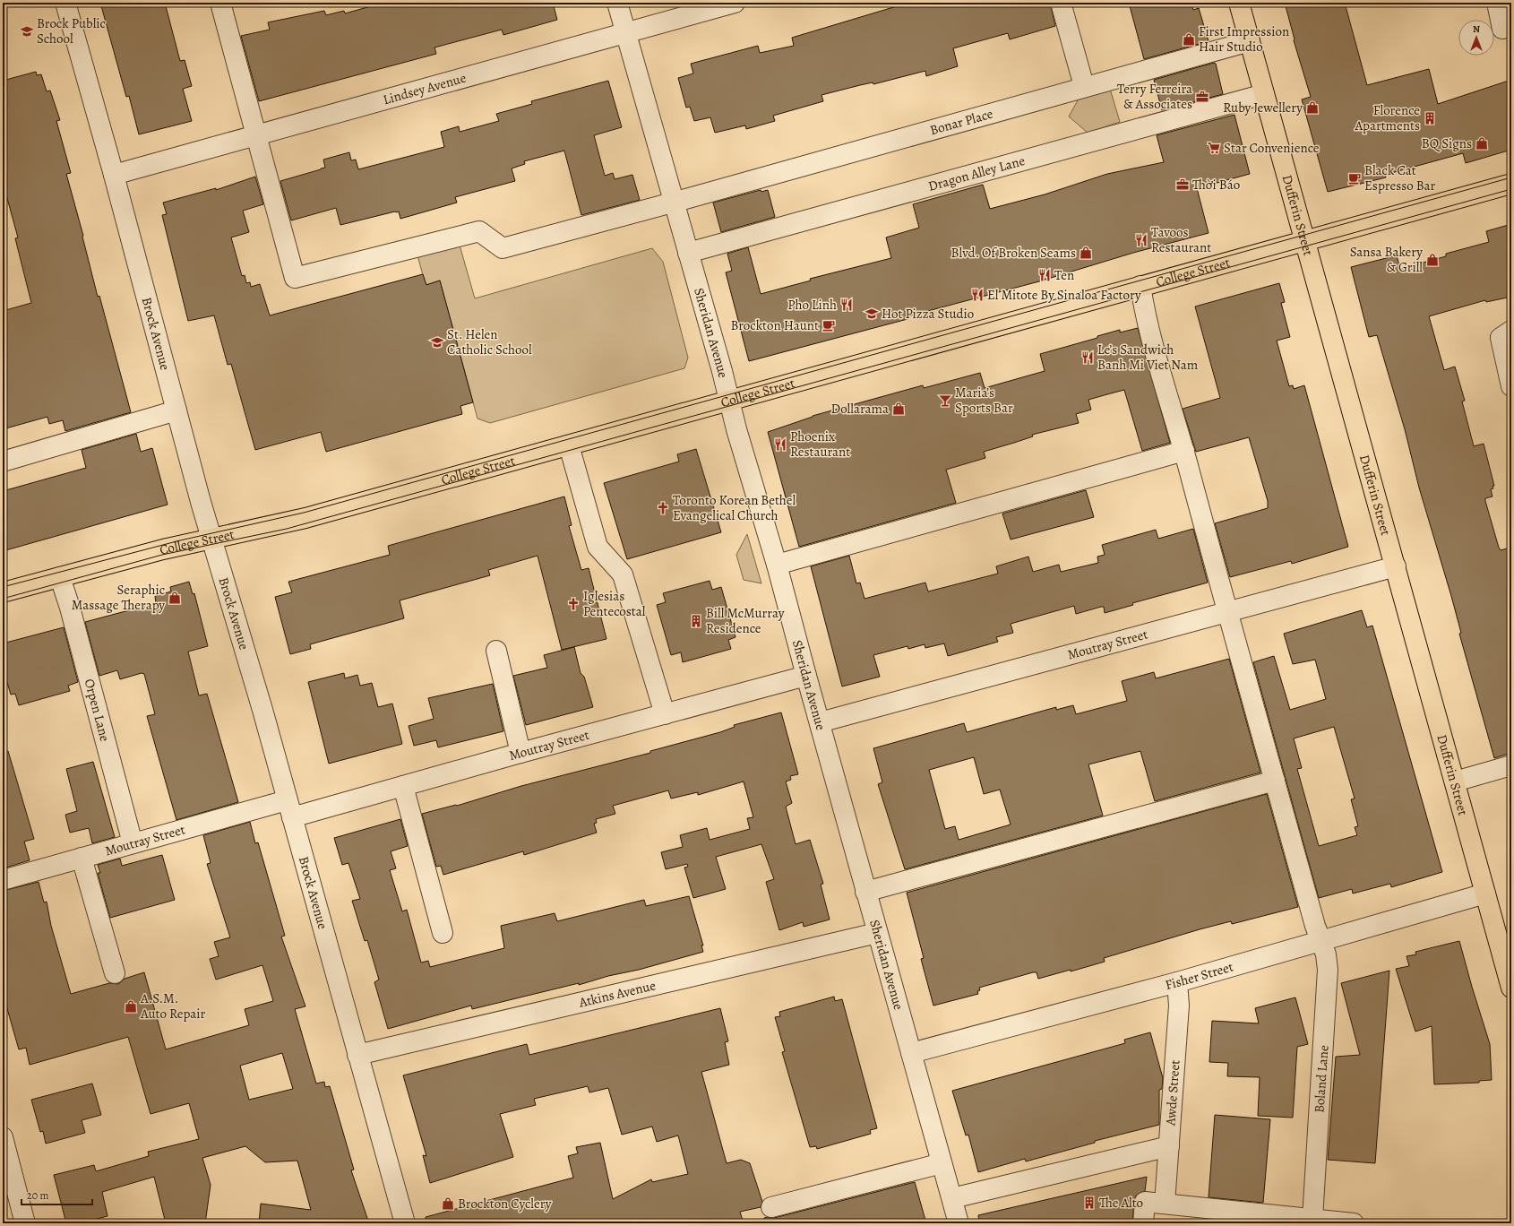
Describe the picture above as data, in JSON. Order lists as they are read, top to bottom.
{
  "streets": {
    "main road": ["Dufferin Street", "College Street"],
    "street": [
      "Lindsey Avenue",
      "Bonar Place",
      "Dragon Alley Lane",
      "Brock Avenue",
      "Sheridan Avenue",
      "Moutray Street",
      "Orpen Lane",
      "Fisher Street",
      "Atkins Avenue",
      "Boland Lane",
      "Awde Street"
    ]
  },
  "crossings": [
    ["Lindsey Avenue", "Bonar Place"],
    ["Lindsey Avenue", "Brock Avenue"],
    ["Lindsey Avenue", "Sheridan Avenue"],
    ["Bonar Place", "Dufferin Street"],
    ["Bonar Place", "Sheridan Avenue"],
    ["Dragon Alley Lane", "Dufferin Street"],
    ["Dragon Alley Lane", "Sheridan Avenue"],
    ["Dufferin Street", "College Street"],
    ["Dufferin Street", "Moutray Street"],
    ["Dufferin Street", "Fisher Street"],
    ["College Street", "Brock Avenue"],
    ["College Street", "Sheridan Avenue"],
    ["College Street", "Orpen Lane"],
    ["College Street", "Boland Lane"],
    ["Brock Avenue", "Moutray Street"],
    ["Brock Avenue", "Atkins Avenue"],
    ["Sheridan Avenue", "Moutray Street"],
    ["Sheridan Avenue", "Fisher Street"],
    ["Sheridan Avenue", "Atkins Avenue"],
    ["Moutray Street", "Orpen Lane"],
    ["Moutray Street", "Boland Lane"],
    ["Fisher Street", "Boland Lane"],
    ["Fisher Street", "Awde Street"]
  ],
  "places": {
    "school or university": ["Brock Public School", "Hot Pizza Studio", "St. Helen Catholic School"],
    "shop": [
      "First Impression Hair Studio",
      "Ruby Jewellery",
      "BQ Signs",
      "Blvd. Of Broken Seams",
      "Sansa Bakery & Grill",
      "Dollarama",
      "Seraphic Massage Therapy",
      "A.S.M. Auto Repair",
      "Brockton Cyclery"
    ],
    "office": ["Terry Ferreira & Associates", "Thời Báo"],
    "building": ["Florence Apartments", "Bill McMurray Residence", "The Alto"],
    "supermarket": ["Star Convenience"],
    "cafe": ["Black Cat Espresso Bar", "Brockton Haunt"],
    "restaurant": [
      "Tavoos Restaurant",
      "Ten",
      "El Mitote By Sinaloa Factory",
      "Pho Linh",
      "Le’s Sandwich Banh Mi Viet Nam",
      "Phoenix Restaurant"
    ],
    "bar": ["Maria’s Sports Bar"],
    "church": ["Toronto Korean Bethel Evangelical Church", "Iglesias Pentecostal"]
  },
  "scale_bar": "20 m",
  "north": "top"
}
